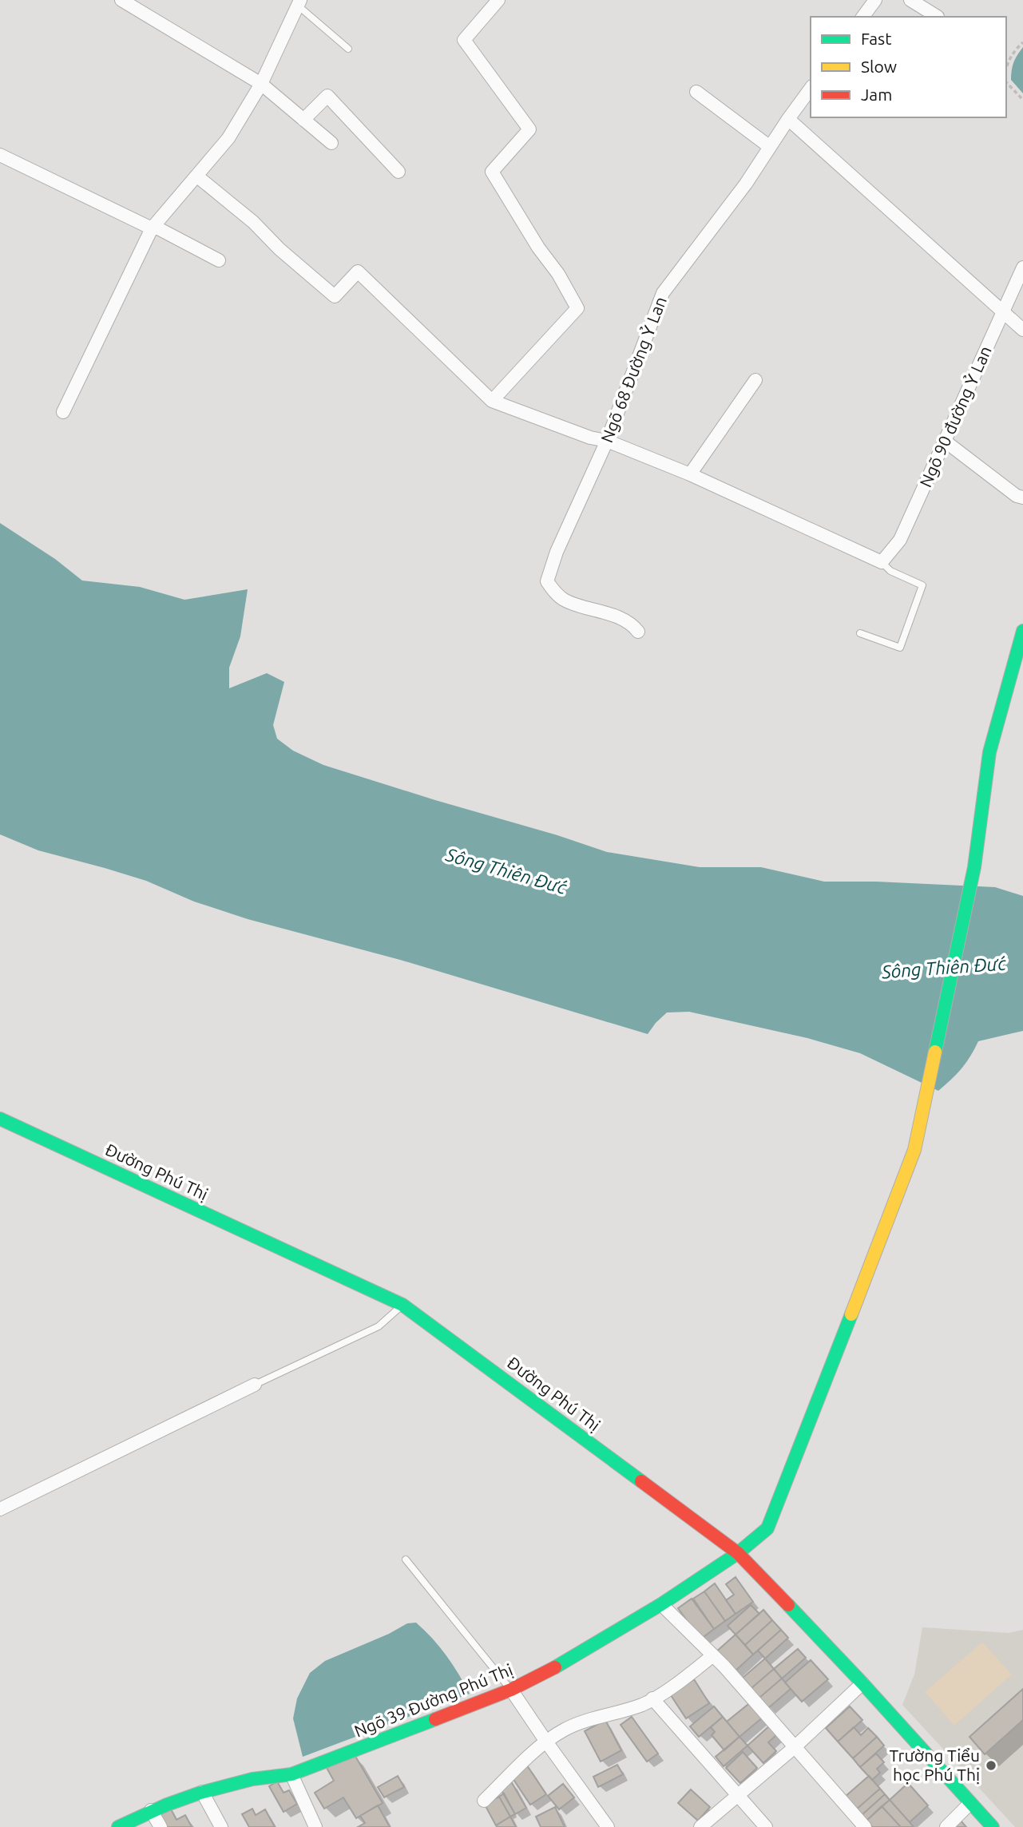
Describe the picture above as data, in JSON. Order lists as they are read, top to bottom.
{
  "streets": {
    "street": [
      "Ngõ 68 Đường Ỷ Lan",
      "Ngõ 90 đường Ỷ Lan",
      "Đường Phú Thị",
      "Ngõ 39 Đường Phú Thị"
    ]
  },
  "crossings": [
    ["Đường Phú Thị", "Ngõ 39 Đường Phú Thị"]
  ],
  "water": ["Sông Thiên Đức"],
  "places": ["Trường Tiểu học Phú Thị"],
  "legend": ["Fast", "Slow", "Jam"]
}
